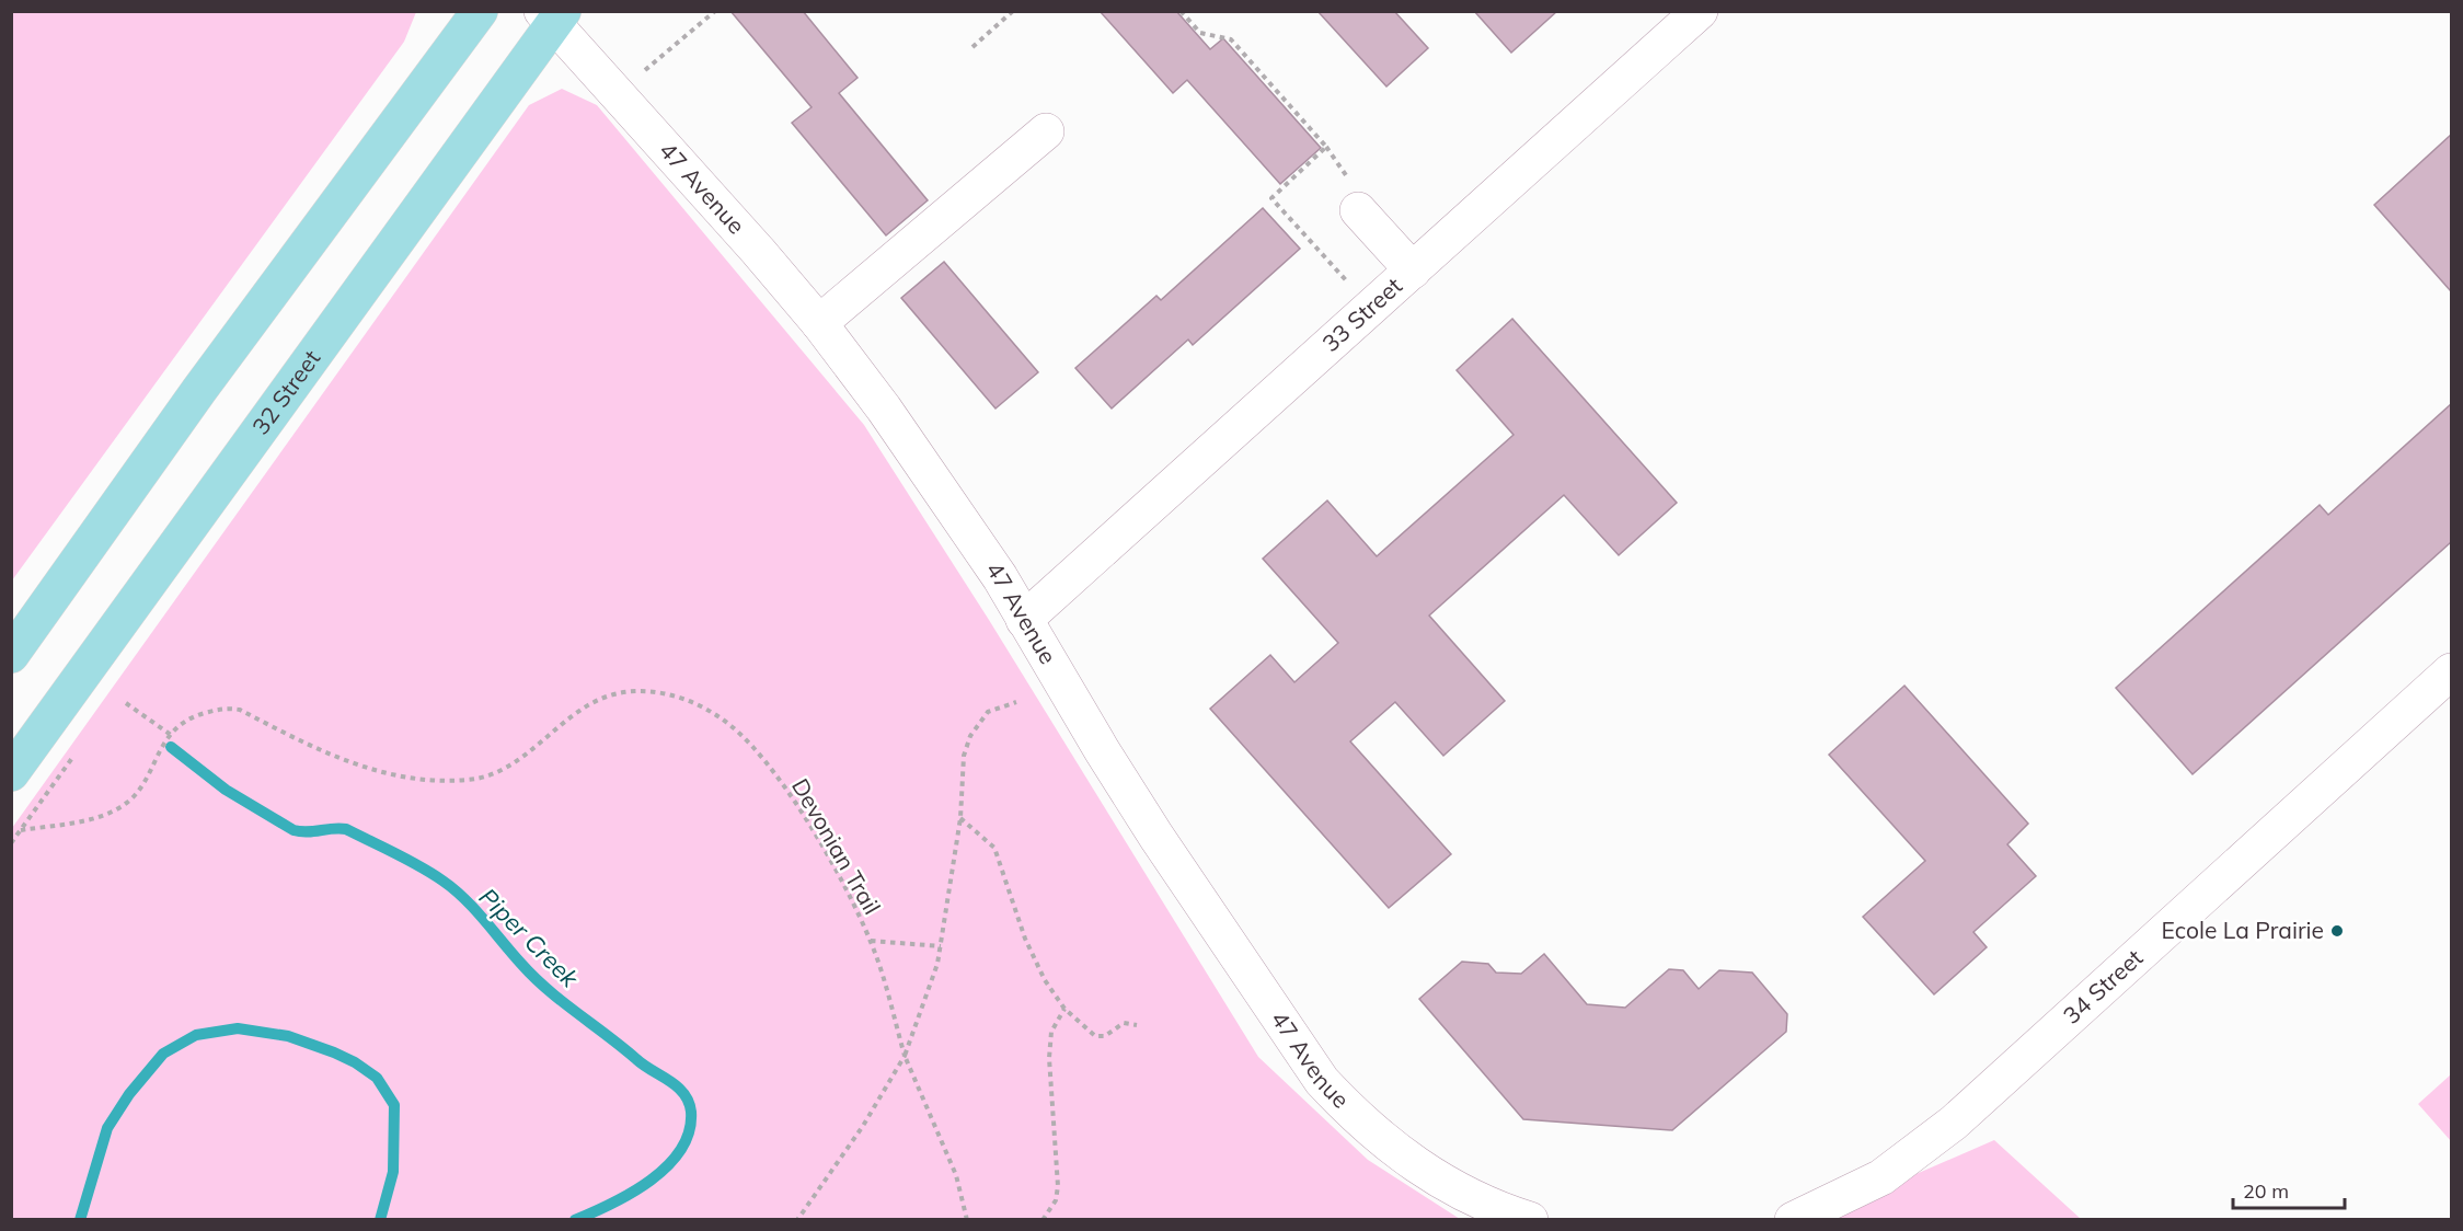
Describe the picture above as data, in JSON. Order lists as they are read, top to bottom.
{
  "streets": {
    "main road": ["32 Street"],
    "street": ["47 Avenue", "33 Street", "34 Street"],
    "path": ["Devonian Trail"]
  },
  "crossings": [
    ["47 Avenue", "33 Street"],
    ["47 Avenue", "32 Street"]
  ],
  "water": ["Piper Creek"],
  "places": ["Ecole La Prairie"],
  "scale_bar": "20 m"
}
